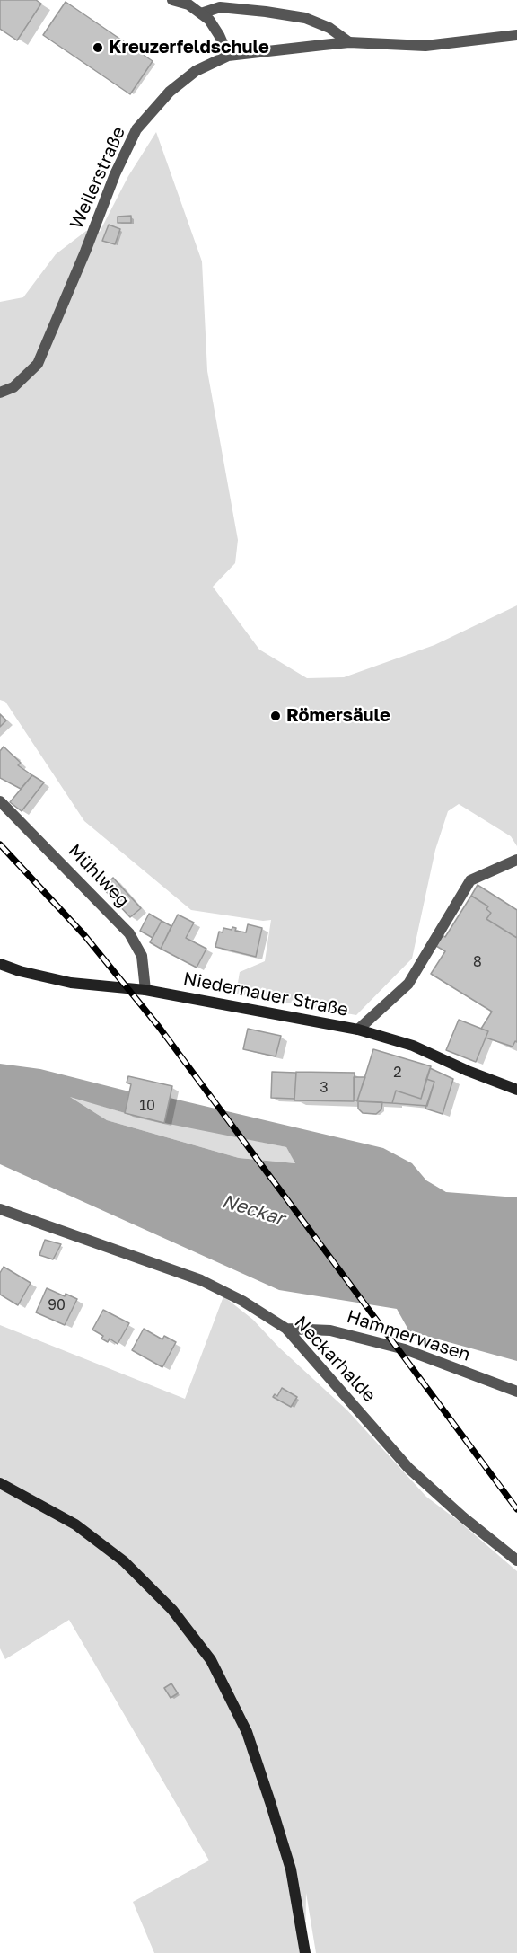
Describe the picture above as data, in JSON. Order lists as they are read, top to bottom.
{
  "streets": {
    "street": [
      "Weilerstraße",
      "Mühlweg",
      "Niedernauer Straße",
      "Hammerwasen",
      "Neckarhalde"
    ]
  },
  "crossings": [
    ["Mühlweg", "Niedernauer Straße"],
    ["Hammerwasen", "Neckarhalde"]
  ],
  "water": ["Neckar"],
  "places": ["Kreuzerfeldschule", "Römersäule"],
  "house_numbers": [
    "8",
    "2",
    "3",
    "10",
    "90"
  ]
}
